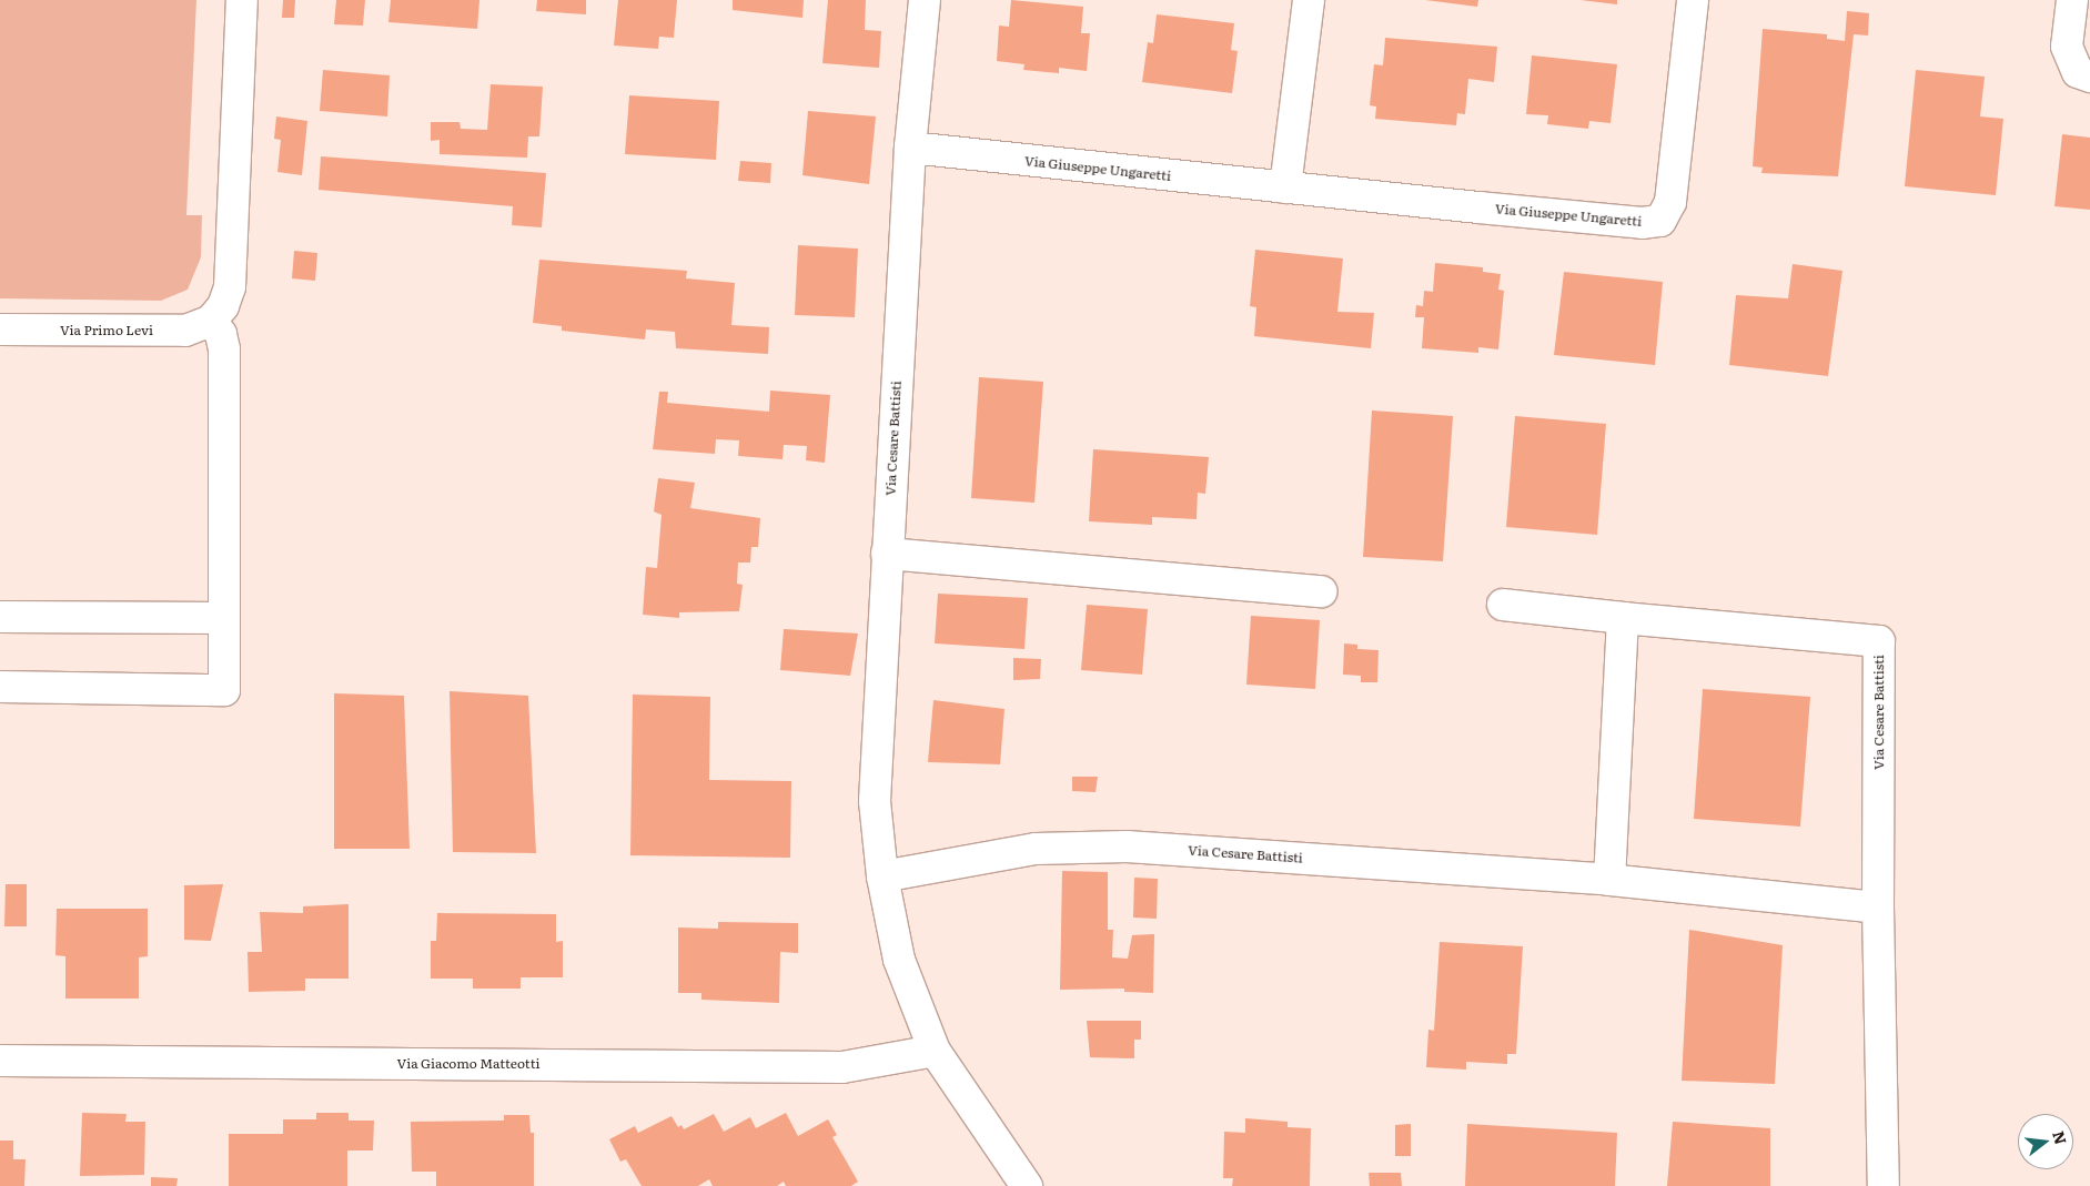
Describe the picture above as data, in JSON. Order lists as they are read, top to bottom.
{
  "streets": {
    "street": [
      "Via Giuseppe Ungaretti",
      "Via Primo Levi",
      "Via Cesare Battisti",
      "Via Giacomo Matteotti"
    ]
  },
  "crossings": [
    ["Via Giuseppe Ungaretti", "Via Cesare Battisti"],
    ["Via Cesare Battisti", "Via Giacomo Matteotti"]
  ],
  "north": "right"
}
